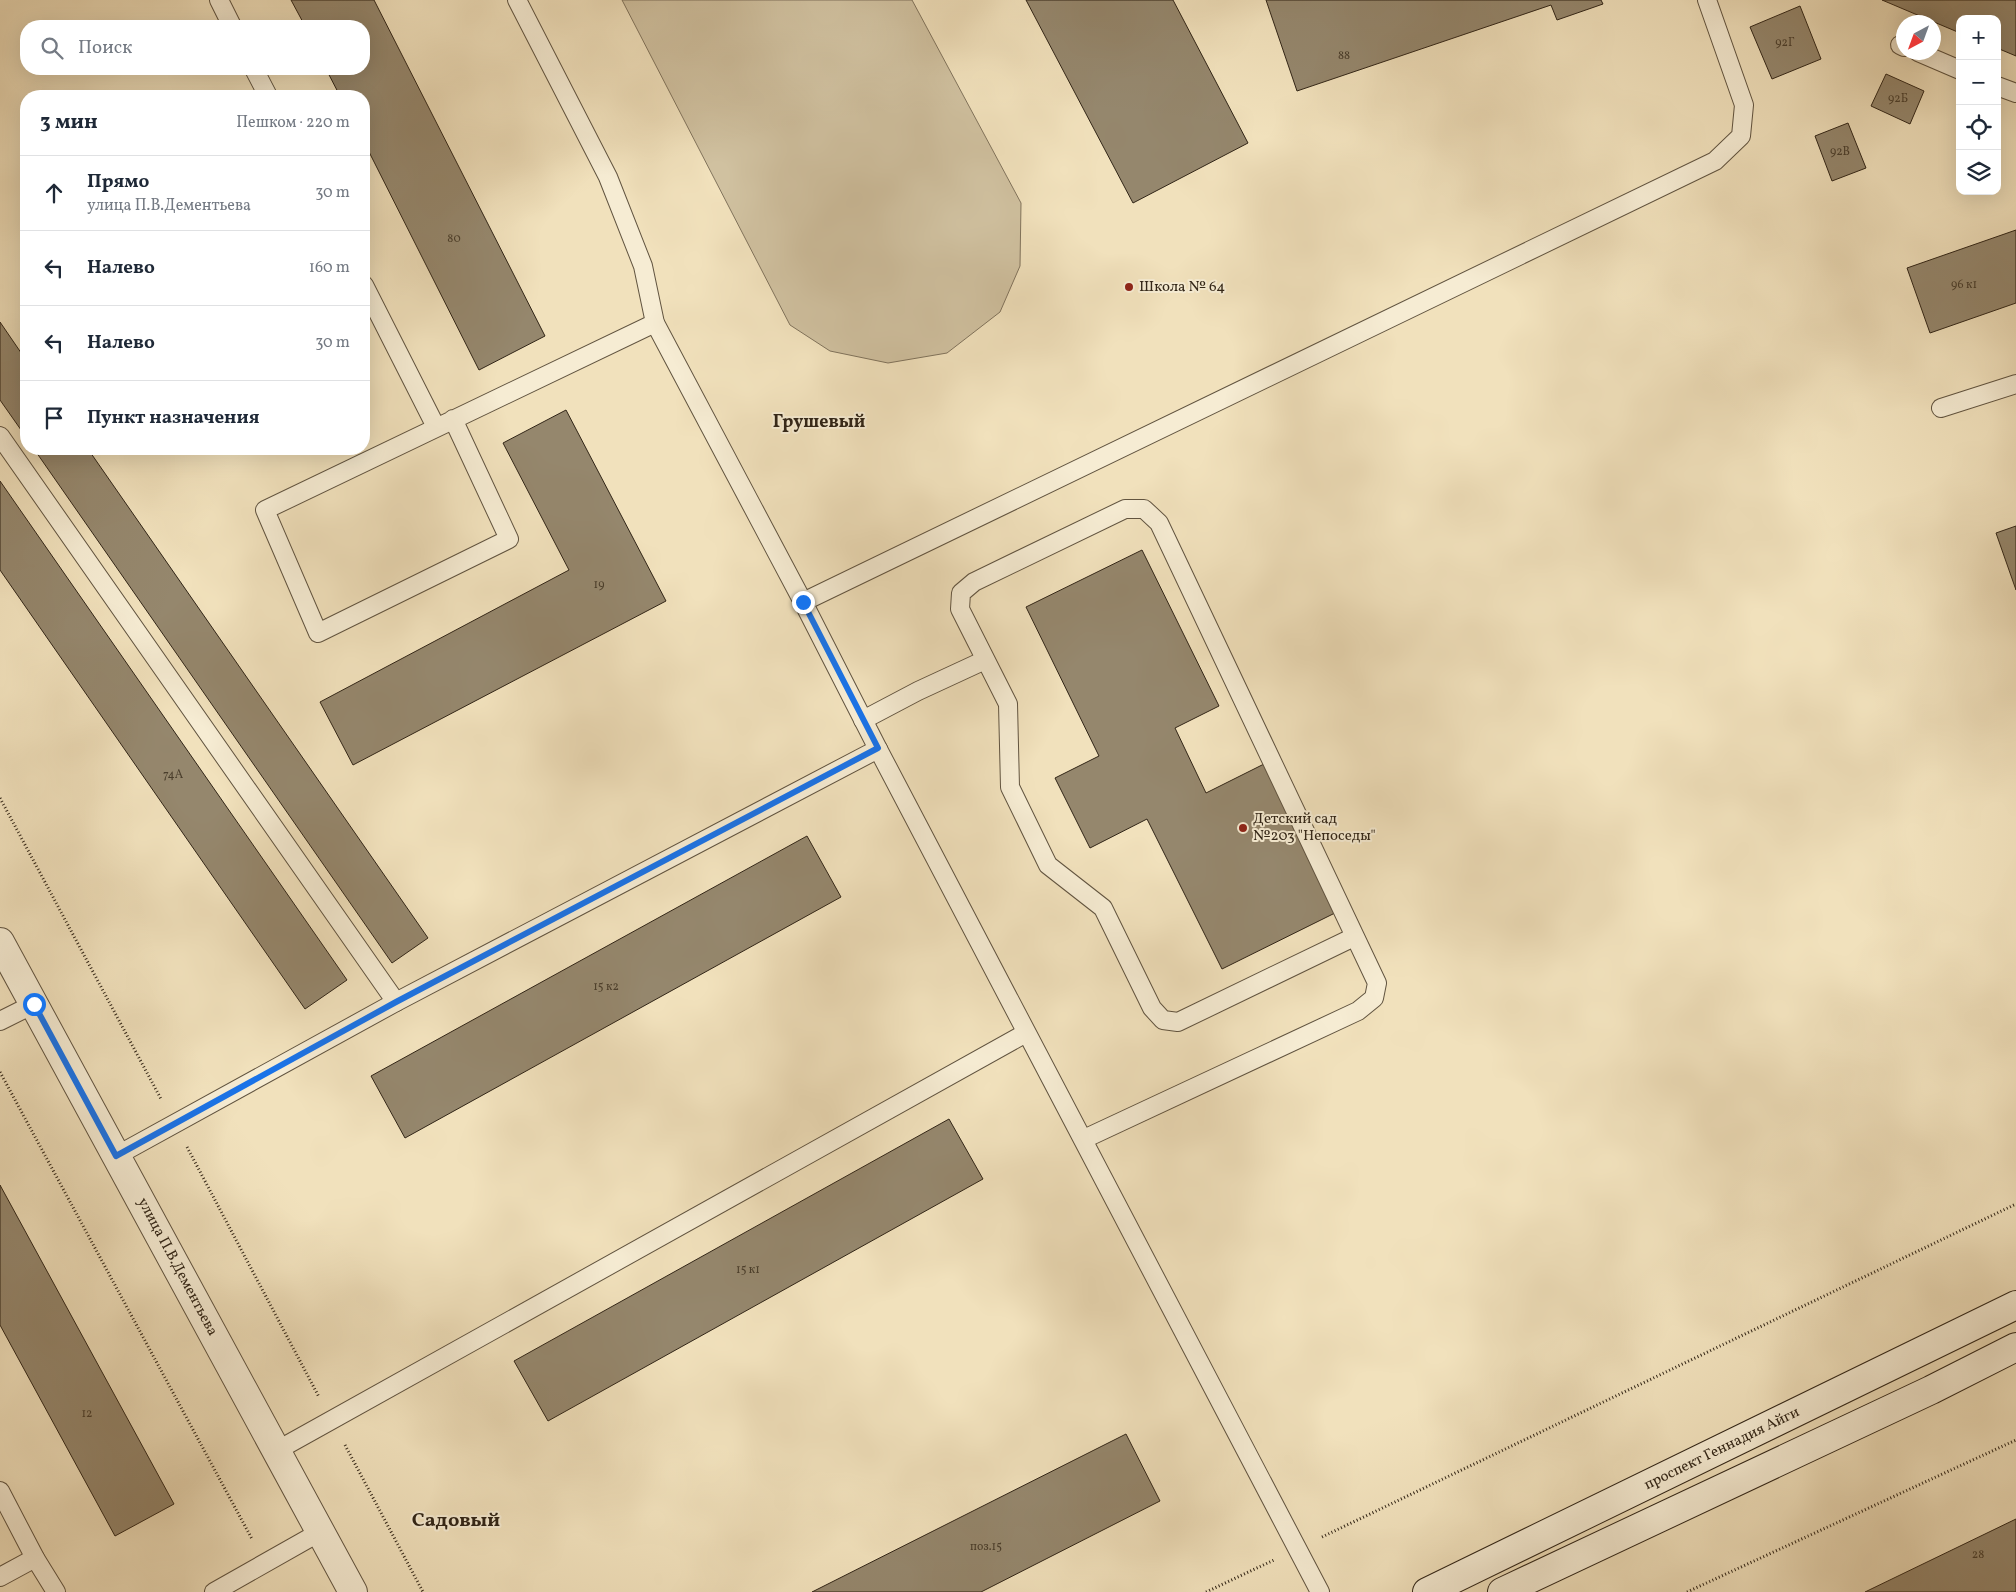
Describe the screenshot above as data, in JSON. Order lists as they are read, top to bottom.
{
  "streets": {
    "main road": ["улица П.В.Дементьева", "проспект Геннадия Айги"]
  },
  "districts": ["Грушевый", "Садовый"],
  "places": ["Школа № 64", "Детский сад №203 \"Непоседы\""],
  "house_numbers": [
    "92Г",
    "88",
    "92Б",
    "92В",
    "80",
    "96 к1",
    "19",
    "74А",
    "15 к2",
    "15 к1",
    "12",
    "поз.15",
    "28"
  ],
  "north": "bottom left",
  "page": {
    "map_buttons": ["+", "−"],
    "search": "Поиск",
    "heading": ["3 мин", "Пешком · 220 m"],
    "list": [
      ["Прямо", "улица П.В.Дементьева", "30 m"],
      ["Налево", "160 m"],
      ["Налево", "30 m"],
      "Пункт назначения"
    ]
  }
}
